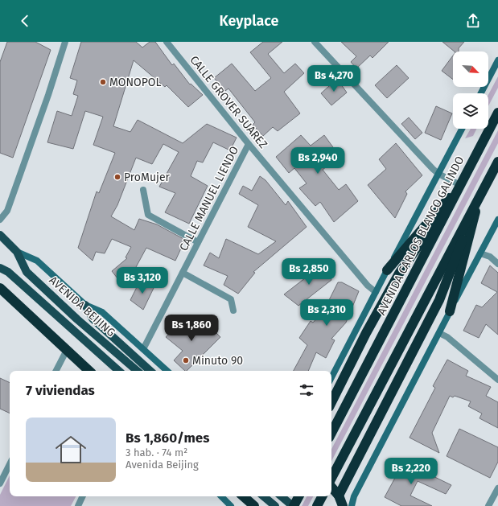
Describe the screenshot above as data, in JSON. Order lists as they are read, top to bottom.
{
  "streets": {
    "highway": ["AVENIDA CARLOS BLANCO GALINDO"],
    "main road": ["AVENIDA BEIJING"],
    "street": ["CALLE GROVER SUAREZ", "CALLE MANUEL LIENDO"]
  },
  "crossings": [
    ["CALLE GROVER SUAREZ", "CALLE MANUEL LIENDO"],
    ["CALLE GROVER SUAREZ", "AVENIDA CARLOS BLANCO GALINDO"],
    ["CALLE MANUEL LIENDO", "AVENIDA BEIJING"]
  ],
  "places": ["MONOPOL", "ProMujer", "Minuto 90"],
  "north": "bottom right",
  "page": {
    "header": "Keyplace",
    "price": [
      "Bs 4,270",
      "Bs 2,940",
      "Bs 2,850",
      "Bs 3,120",
      "Bs 2,310",
      "Bs 1,860",
      "Bs 2,220"
    ],
    "heading": "7 viviendas",
    "list": [
      {
        "name": "Bs 1,860/mes",
        "note": "3 hab. · 74 m² · Avenida Beijing"
      }
    ]
  }
}
